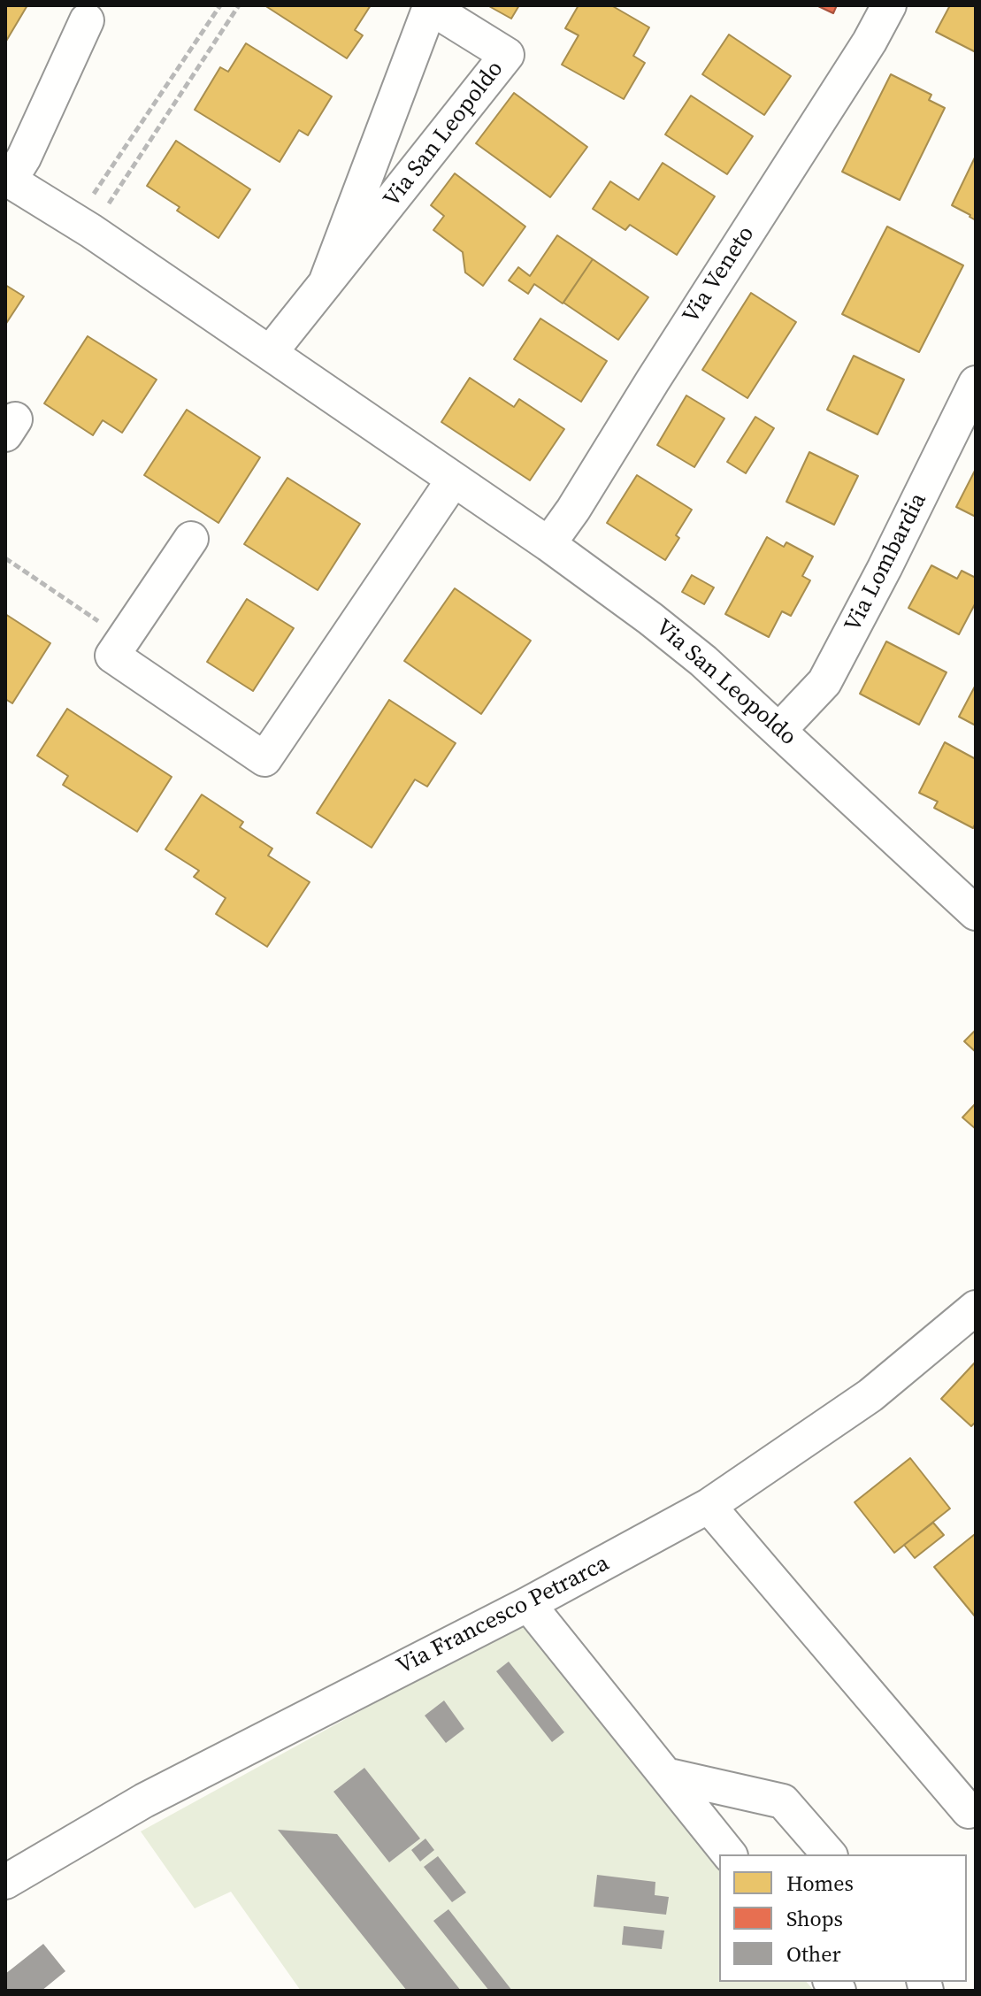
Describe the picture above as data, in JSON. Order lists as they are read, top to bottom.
{
  "streets": {
    "street": [
      "Via San Leopoldo",
      "Via Veneto",
      "Via Lombardia",
      "Via Francesco Petrarca"
    ]
  },
  "crossings": [
    ["Via San Leopoldo", "Via Veneto"],
    ["Via San Leopoldo", "Via Lombardia"]
  ],
  "legend": ["Homes", "Shops", "Other"]
}
